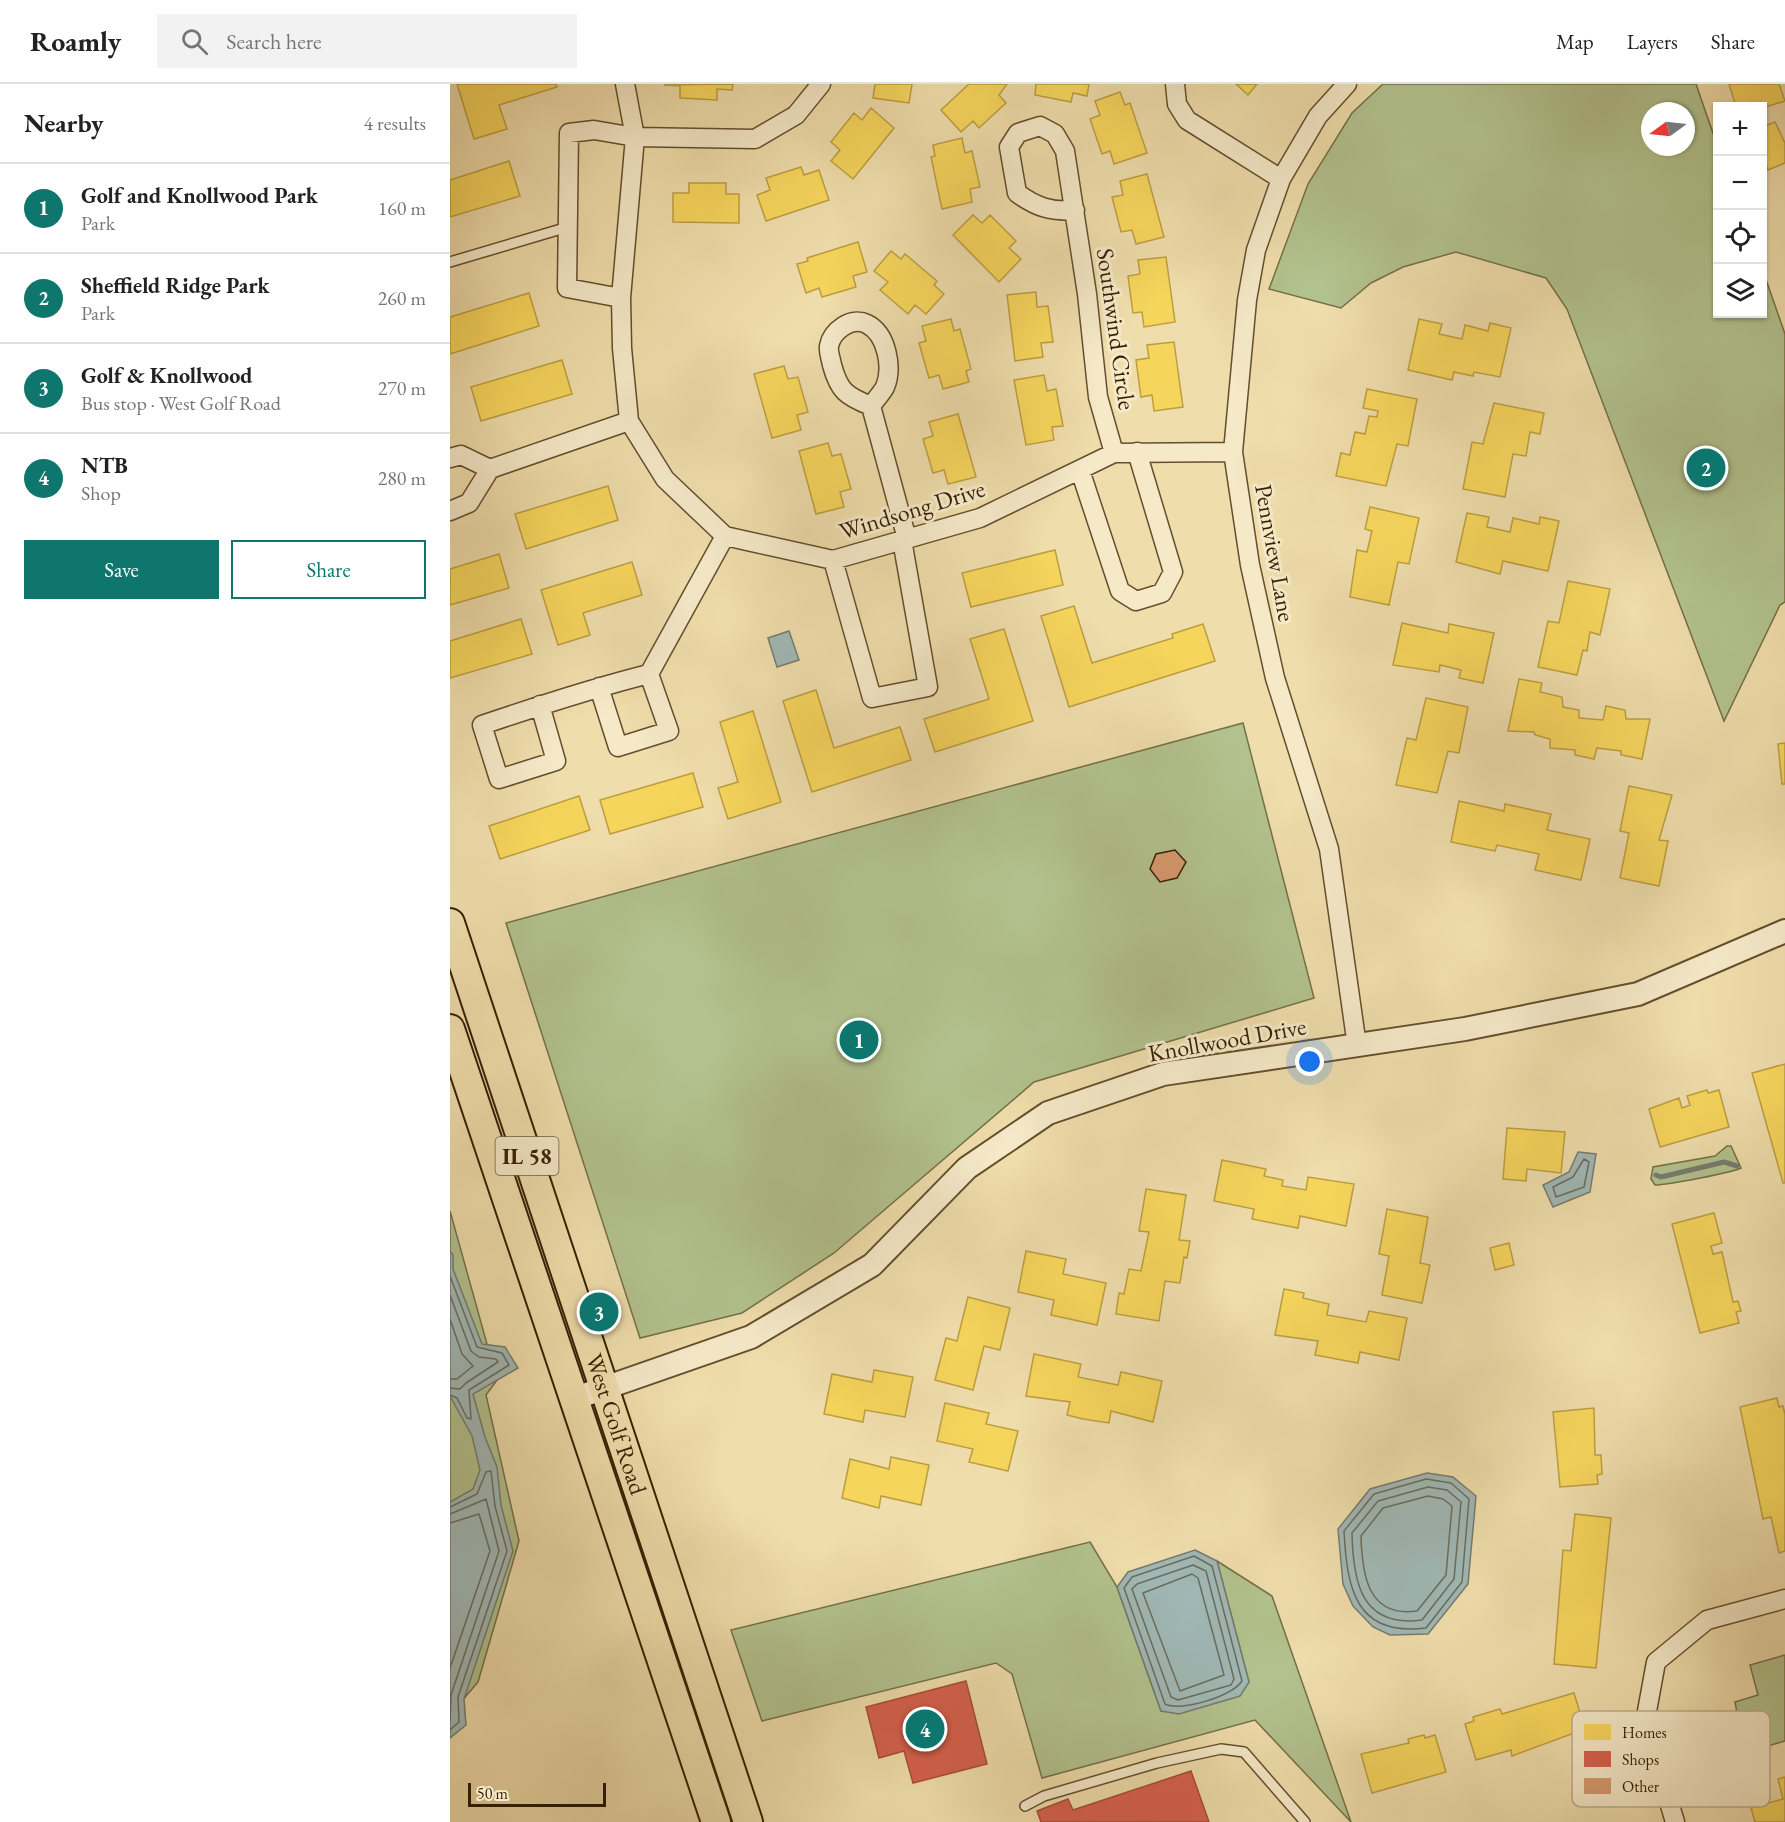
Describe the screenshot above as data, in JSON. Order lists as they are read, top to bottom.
{
  "streets": {
    "main road": ["IL 58", "West Golf Road"],
    "street": [
      "Southwind Circle",
      "Windsong Drive",
      "Pennview Lane",
      "Knollwood Drive"
    ]
  },
  "crossings": [
    ["Southwind Circle", "Windsong Drive"],
    ["Windsong Drive", "Pennview Lane"],
    ["Pennview Lane", "Knollwood Drive"],
    ["Knollwood Drive", "West Golf Road"]
  ],
  "legend": ["Homes", "Shops", "Other"],
  "scale_bar": "50 m",
  "north": "left",
  "page": {
    "header": "Roamly",
    "search": "Search here",
    "nav": ["Map", "Layers", "Share"],
    "heading": ["Nearby", "4 results"],
    "map_buttons": ["+", "−"],
    "list": [
      {
        "mark": "1",
        "name": "Golf and Knollwood Park",
        "note": "Park",
        "value": "160 m"
      },
      {
        "mark": "2",
        "name": "Sheffield Ridge Park",
        "note": "Park",
        "value": "260 m"
      },
      {
        "mark": "3",
        "name": "Golf & Knollwood",
        "note": "Bus stop · West Golf Road",
        "value": "270 m"
      },
      {
        "mark": "4",
        "name": "NTB",
        "note": "Shop",
        "value": "280 m"
      }
    ],
    "pins": [
      "2",
      "1",
      "3",
      "4"
    ],
    "buttons": ["Save", "Share"],
    "scale": "50 m"
  }
}
